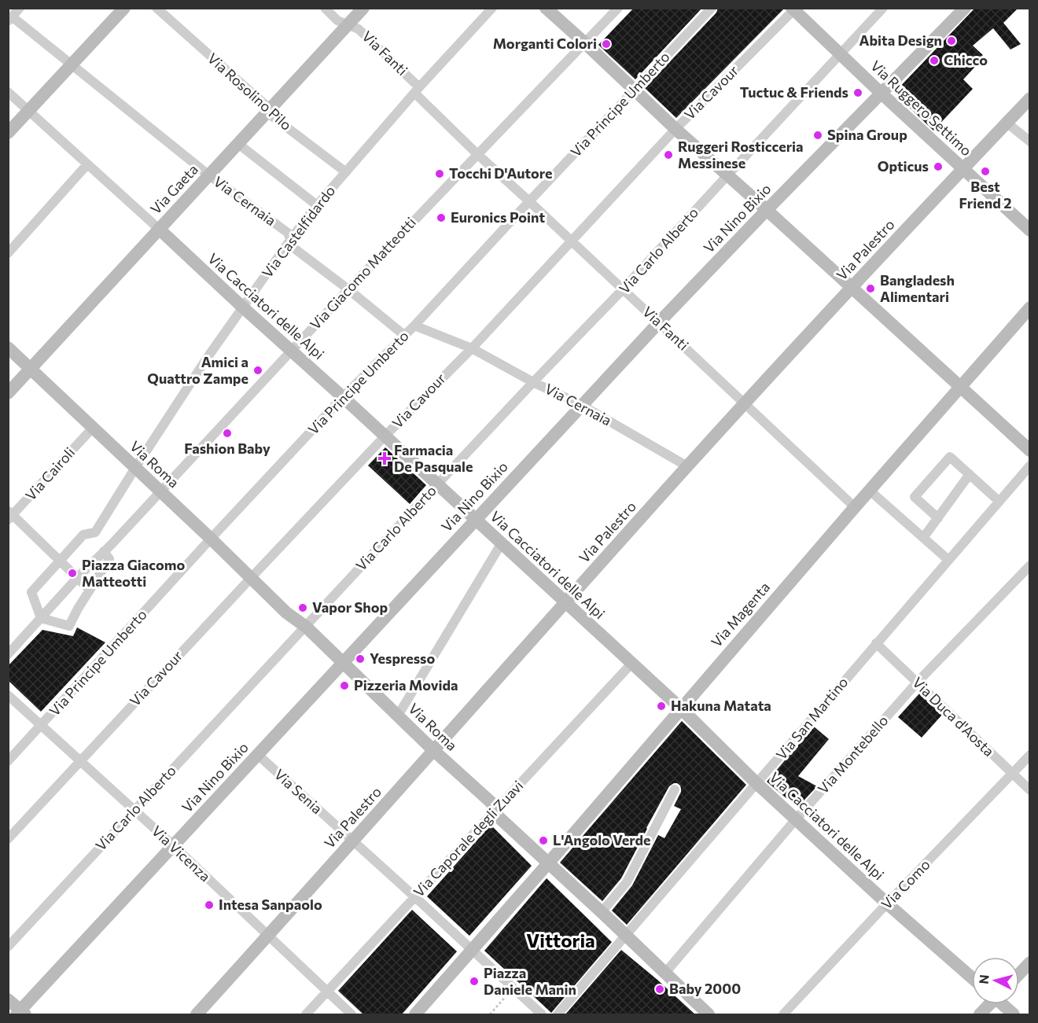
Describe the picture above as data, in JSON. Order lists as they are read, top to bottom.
{
  "streets": {
    "street": [
      "Via Fanti",
      "Via Rosolino Pilo",
      "Via Cavour",
      "Via Principe Umberto",
      "Via Ruggero Settimo",
      "Via Gaeta",
      "Via Cernaia",
      "Via Nino Bixio",
      "Via Castelfidardo",
      "Via Palestro",
      "Via Carlo Alberto",
      "Via Giacomo Matteotti",
      "Via Cacciatori delle Alpi",
      "Via Roma",
      "Via Cairoli",
      "Via Magenta",
      "Via Duca d'Aosta",
      "Via San Martino",
      "Via Montebello",
      "Via Senia",
      "Via Caporale degli Zuavi",
      "Via Vicenza",
      "Via Como"
    ]
  },
  "crossings": [
    ["Via Fanti", "Via Cavour"],
    ["Via Fanti", "Via Principe Umberto"],
    ["Via Fanti", "Via Gaeta"],
    ["Via Fanti", "Via Nino Bixio"],
    ["Via Fanti", "Via Castelfidardo"],
    ["Via Fanti", "Via Palestro"],
    ["Via Fanti", "Via Carlo Alberto"],
    ["Via Fanti", "Via Giacomo Matteotti"],
    ["Via Fanti", "Via Magenta"],
    ["Via Rosolino Pilo", "Via Gaeta"],
    ["Via Rosolino Pilo", "Via Castelfidardo"],
    ["Via Cavour", "Via Ruggero Settimo"],
    ["Via Cavour", "Via Cernaia"],
    ["Via Cavour", "Via Cacciatori delle Alpi"],
    ["Via Cavour", "Via Roma"],
    ["Via Cavour", "Via Vicenza"],
    ["Via Principe Umberto", "Via Cernaia"],
    ["Via Principe Umberto", "Via Cacciatori delle Alpi"],
    ["Via Principe Umberto", "Via Roma"],
    ["Via Principe Umberto", "Via Vicenza"],
    ["Via Ruggero Settimo", "Via Nino Bixio"],
    ["Via Ruggero Settimo", "Via Palestro"],
    ["Via Ruggero Settimo", "Via Carlo Alberto"],
    ["Via Gaeta", "Via Cernaia"],
    ["Via Gaeta", "Via Cacciatori delle Alpi"],
    ["Via Gaeta", "Via Roma"],
    ["Via Cernaia", "Via Nino Bixio"],
    ["Via Cernaia", "Via Castelfidardo"],
    ["Via Cernaia", "Via Palestro"],
    ["Via Cernaia", "Via Carlo Alberto"],
    ["Via Cernaia", "Via Giacomo Matteotti"],
    ["Via Nino Bixio", "Via Cacciatori delle Alpi"],
    ["Via Nino Bixio", "Via Roma"],
    ["Via Nino Bixio", "Via Senia"],
    ["Via Nino Bixio", "Via Vicenza"],
    ["Via Castelfidardo", "Via Cacciatori delle Alpi"],
    ["Via Castelfidardo", "Via Roma"],
    ["Via Palestro", "Via Cacciatori delle Alpi"],
    ["Via Palestro", "Via Roma"],
    ["Via Palestro", "Via Senia"],
    ["Via Palestro", "Via Vicenza"],
    ["Via Carlo Alberto", "Via Cacciatori delle Alpi"],
    ["Via Carlo Alberto", "Via Roma"],
    ["Via Carlo Alberto", "Via Vicenza"],
    ["Via Giacomo Matteotti", "Via Cacciatori delle Alpi"],
    ["Via Giacomo Matteotti", "Via Roma"],
    ["Via Cacciatori delle Alpi", "Via Magenta"],
    ["Via Cacciatori delle Alpi", "Via San Martino"],
    ["Via Cacciatori delle Alpi", "Via Montebello"],
    ["Via Cacciatori delle Alpi", "Via Caporale degli Zuavi"],
    ["Via Cacciatori delle Alpi", "Via Como"],
    ["Via Roma", "Via Cairoli"],
    ["Via Roma", "Via Magenta"],
    ["Via Roma", "Via San Martino"],
    ["Via Roma", "Via Montebello"],
    ["Via Roma", "Via Caporale degli Zuavi"],
    ["Via Magenta", "Via Senia"],
    ["Via Duca d'Aosta", "Via San Martino"],
    ["Via Duca d'Aosta", "Via Montebello"],
    ["Via Duca d'Aosta", "Via Como"],
    ["Via Senia", "Via Caporale degli Zuavi"],
    ["Via Caporale degli Zuavi", "Via Vicenza"]
  ],
  "districts": ["Vittoria"],
  "places": {
    "other": [
      "Abita Design",
      "Morganti Colori",
      "Chicco",
      "Tuctuc & Friends",
      "Spina Group",
      "Ruggeri Rosticceria Messinese",
      "Opticus",
      "Best Friend 2",
      "Tocchi D'Autore",
      "Euronics Point",
      "Bangladesh Alimentari",
      "Amici a Quattro Zampe",
      "Fashion Baby",
      "Piazza Giacomo Matteotti",
      "Vapor Shop",
      "Yespresso",
      "Pizzeria Movida",
      "Hakuna Matata",
      "L'Angolo Verde",
      "Intesa Sanpaolo",
      "Piazza Daniele Manin",
      "Baby 2000"
    ],
    "health": ["Farmacia De Pasquale"]
  },
  "north": "left"
}
